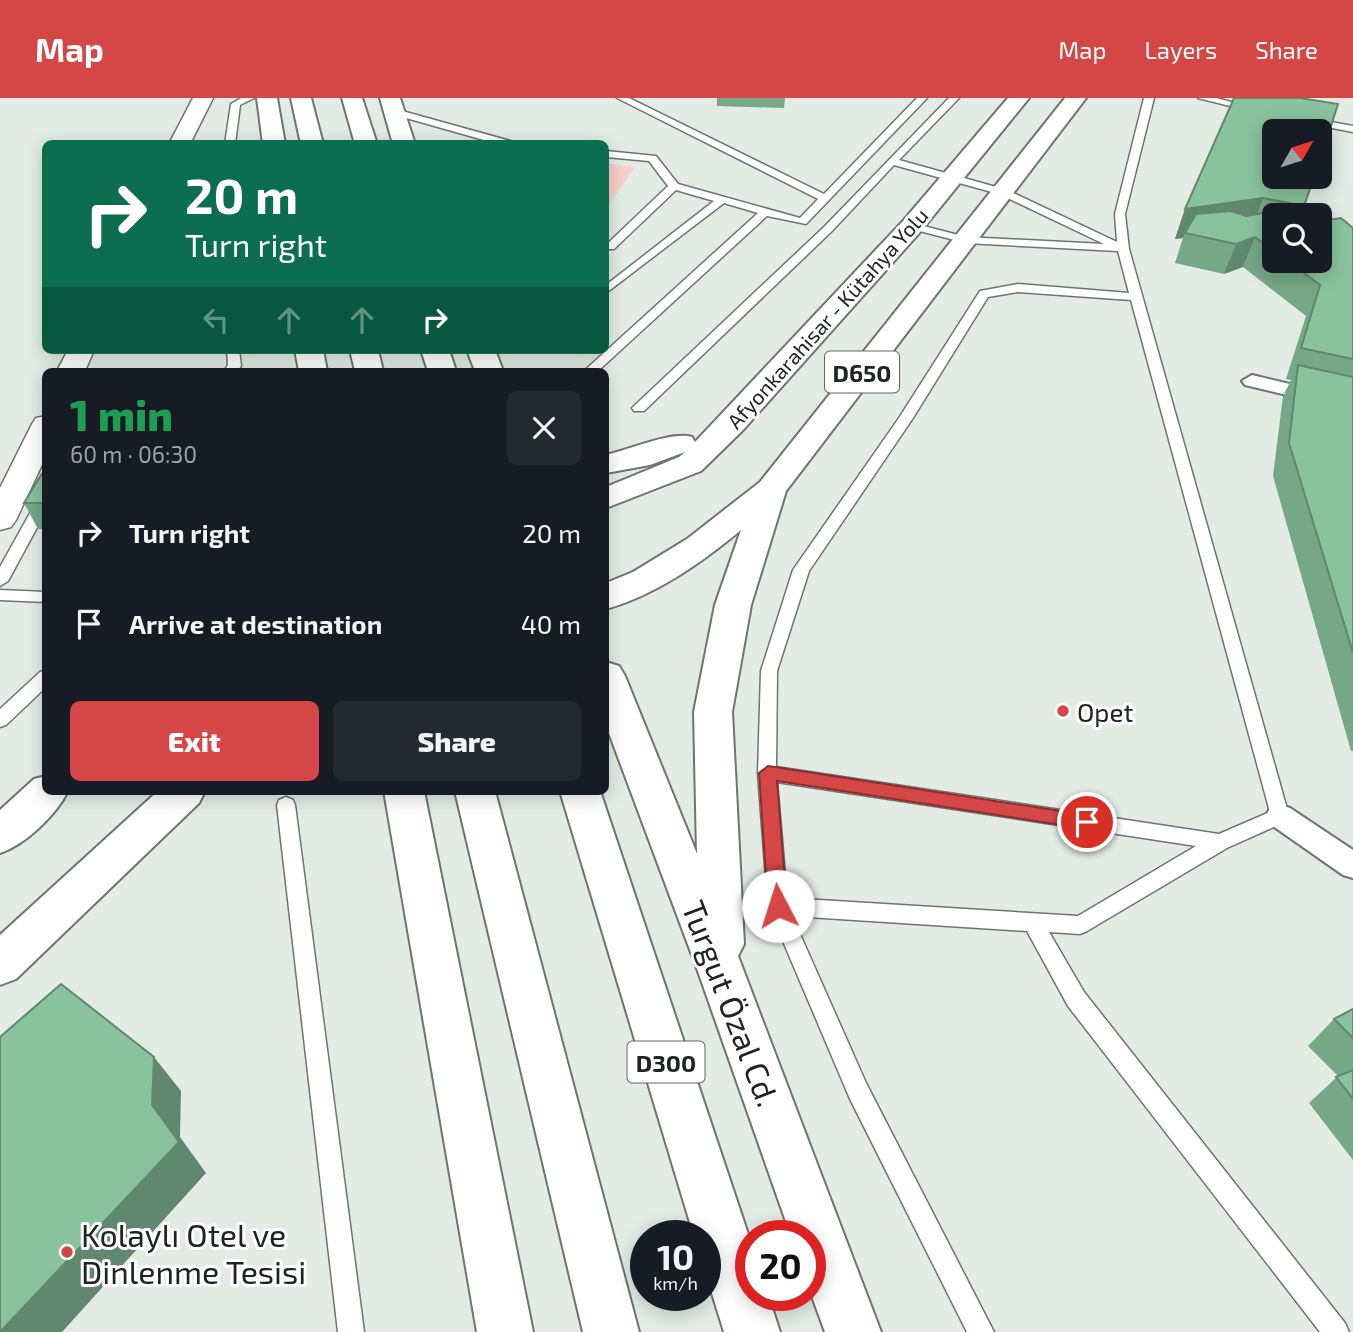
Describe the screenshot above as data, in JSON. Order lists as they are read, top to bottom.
{
  "streets": {
    "main road": [
      "Afyonkarahisar - Kütahya Yolu",
      "D650",
      "Turgut Özal Cd.",
      "D300"
    ]
  },
  "places": ["Opet", "Kolaylı Otel ve Dinlenme Tesisi"],
  "north": "top right",
  "page": {
    "header": "Map",
    "nav": ["Map", "Layers", "Share"],
    "turn": ["20 m", "Turn right"],
    "heading": ["1 min", "60 m · 06:30"],
    "list": [
      {
        "name": "Turn right",
        "value": "20 m"
      },
      {
        "name": "Arrive at destination",
        "value": "40 m"
      }
    ],
    "buttons": ["Exit", "Share"],
    "speed": "10 km/h",
    "limit": "20"
  }
}
